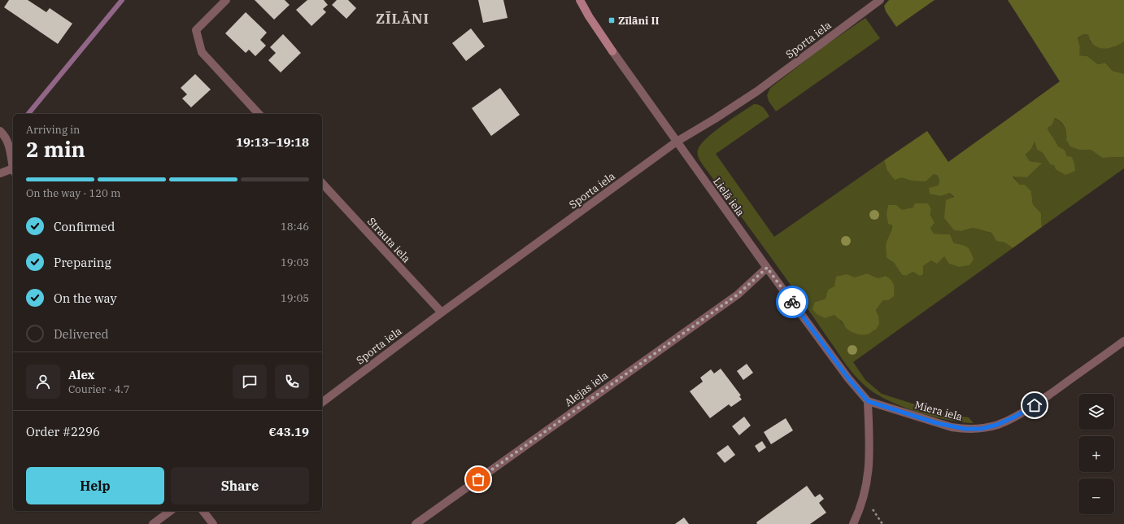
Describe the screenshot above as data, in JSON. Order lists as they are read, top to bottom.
{
  "streets": {
    "street": [
      "Sporta iela",
      "Lielā iela",
      "Strauta iela",
      "Alejas iela",
      "Miera iela"
    ]
  },
  "crossings": [
    ["Sporta iela", "Lielā iela"],
    ["Sporta iela", "Strauta iela"],
    ["Lielā iela", "Alejas iela"],
    ["Lielā iela", "Miera iela"]
  ],
  "districts": ["ZĪLĀNI"],
  "places": {
    "transit": ["Zīlāni II"]
  },
  "page": {
    "heading": ["2 min", "Arriving in", "19:13–19:18"],
    "panel": [
      "Alex",
      "Courier · 4.7",
      "Order #2296",
      "€43.19"
    ],
    "bar": "On the way · 120 m",
    "list": [
      ["Confirmed", "18:46"],
      ["Preparing", "19:03"],
      ["On the way", "19:05"],
      "Delivered"
    ],
    "map_buttons": ["+", "−"],
    "buttons": ["Help", "Share"]
  }
}
